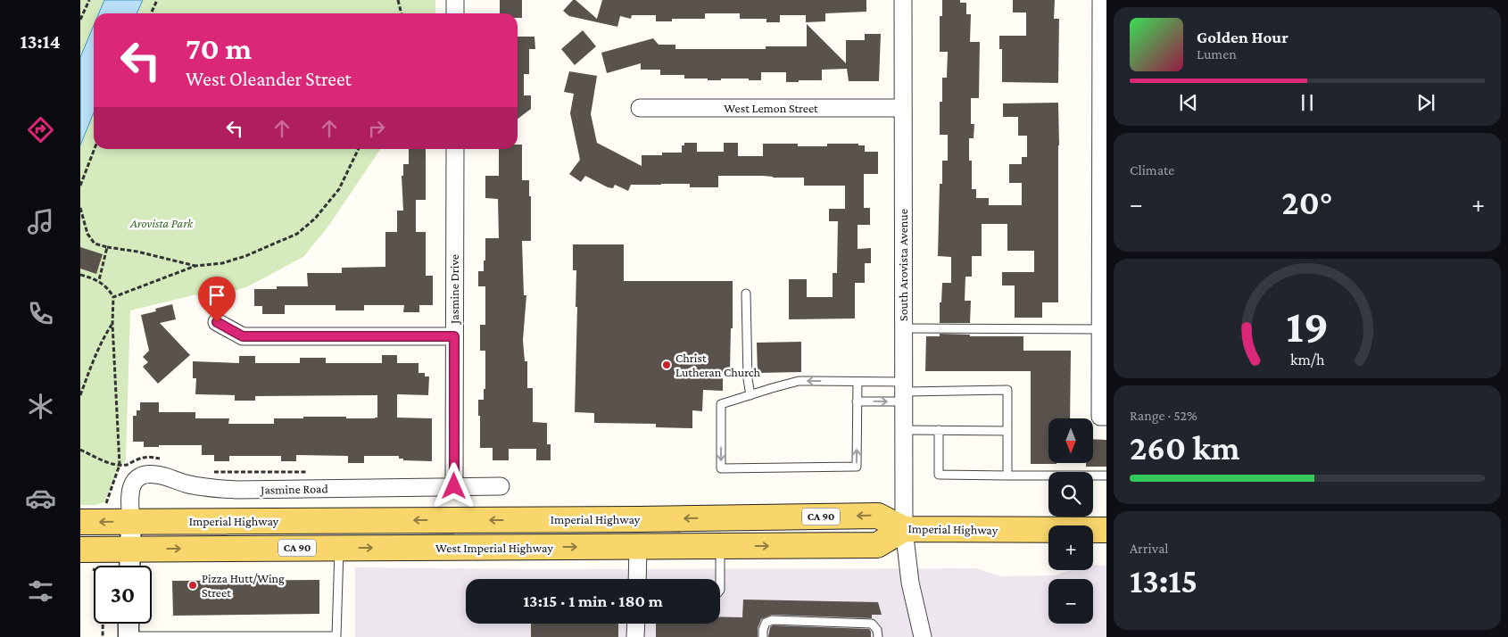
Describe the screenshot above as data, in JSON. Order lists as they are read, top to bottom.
{
  "streets": {
    "main road": ["CA 90", "Imperial Highway", "West Imperial Highway"],
    "street": [
      "West Lemon Street",
      "South Arovista Avenue",
      "Jasmine Drive",
      "Jasmine Road"
    ]
  },
  "crossings": [
    ["West Lemon Street", "South Arovista Avenue"],
    ["South Arovista Avenue", "Imperial Highway"],
    ["South Arovista Avenue", "West Imperial Highway"],
    ["Jasmine Drive", "Jasmine Road"],
    ["Jasmine Road", "Imperial Highway"],
    ["Imperial Highway", "West Imperial Highway"]
  ],
  "one_way": ["Imperial Highway", "West Imperial Highway"],
  "parks": ["Arovista Park"],
  "places": ["Christ Lutheran Church", "Pizza Hutt/Wing Street"],
  "north": "bottom",
  "page": {
    "tabs": "13:14",
    "turn": ["70 m", "West Oleander Street"],
    "song": ["Golden Hour", "Lumen"],
    "tile": [
      "Climate",
      ["Range · 52%", "260 km"],
      ["Arrival", "13:15"]
    ],
    "heat": ["−", "20°", "+"],
    "map_buttons": ["+", "−"],
    "limit": "30",
    "trip": "13:15 · 1 min · 180 m",
    "gauge": ["19", "km/h"]
  }
}
